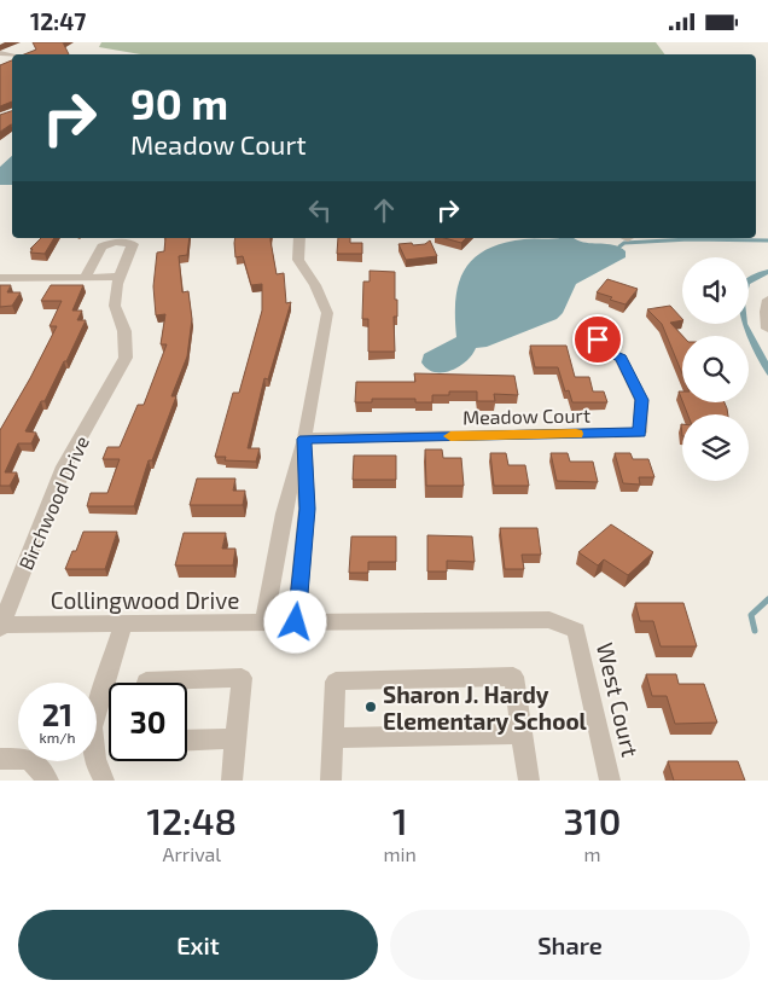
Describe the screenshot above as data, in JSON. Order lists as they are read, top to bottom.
{
  "streets": {
    "street": [
      "Meadow Court",
      "Birchwood Drive",
      "Collingwood Drive",
      "West Court"
    ]
  },
  "crossings": [
    ["Birchwood Drive", "Collingwood Drive"],
    ["Collingwood Drive", "West Court"]
  ],
  "places": ["Sharon J. Hardy Elementary School"],
  "page": {
    "status": "12:47",
    "turn": ["90 m", "Meadow Court"],
    "speed": "21 km/h",
    "limit": "30",
    "eta": [
      "12:48",
      "Arrival",
      "1",
      "min",
      "310",
      "m"
    ],
    "buttons": ["Exit", "Share"]
  }
}
